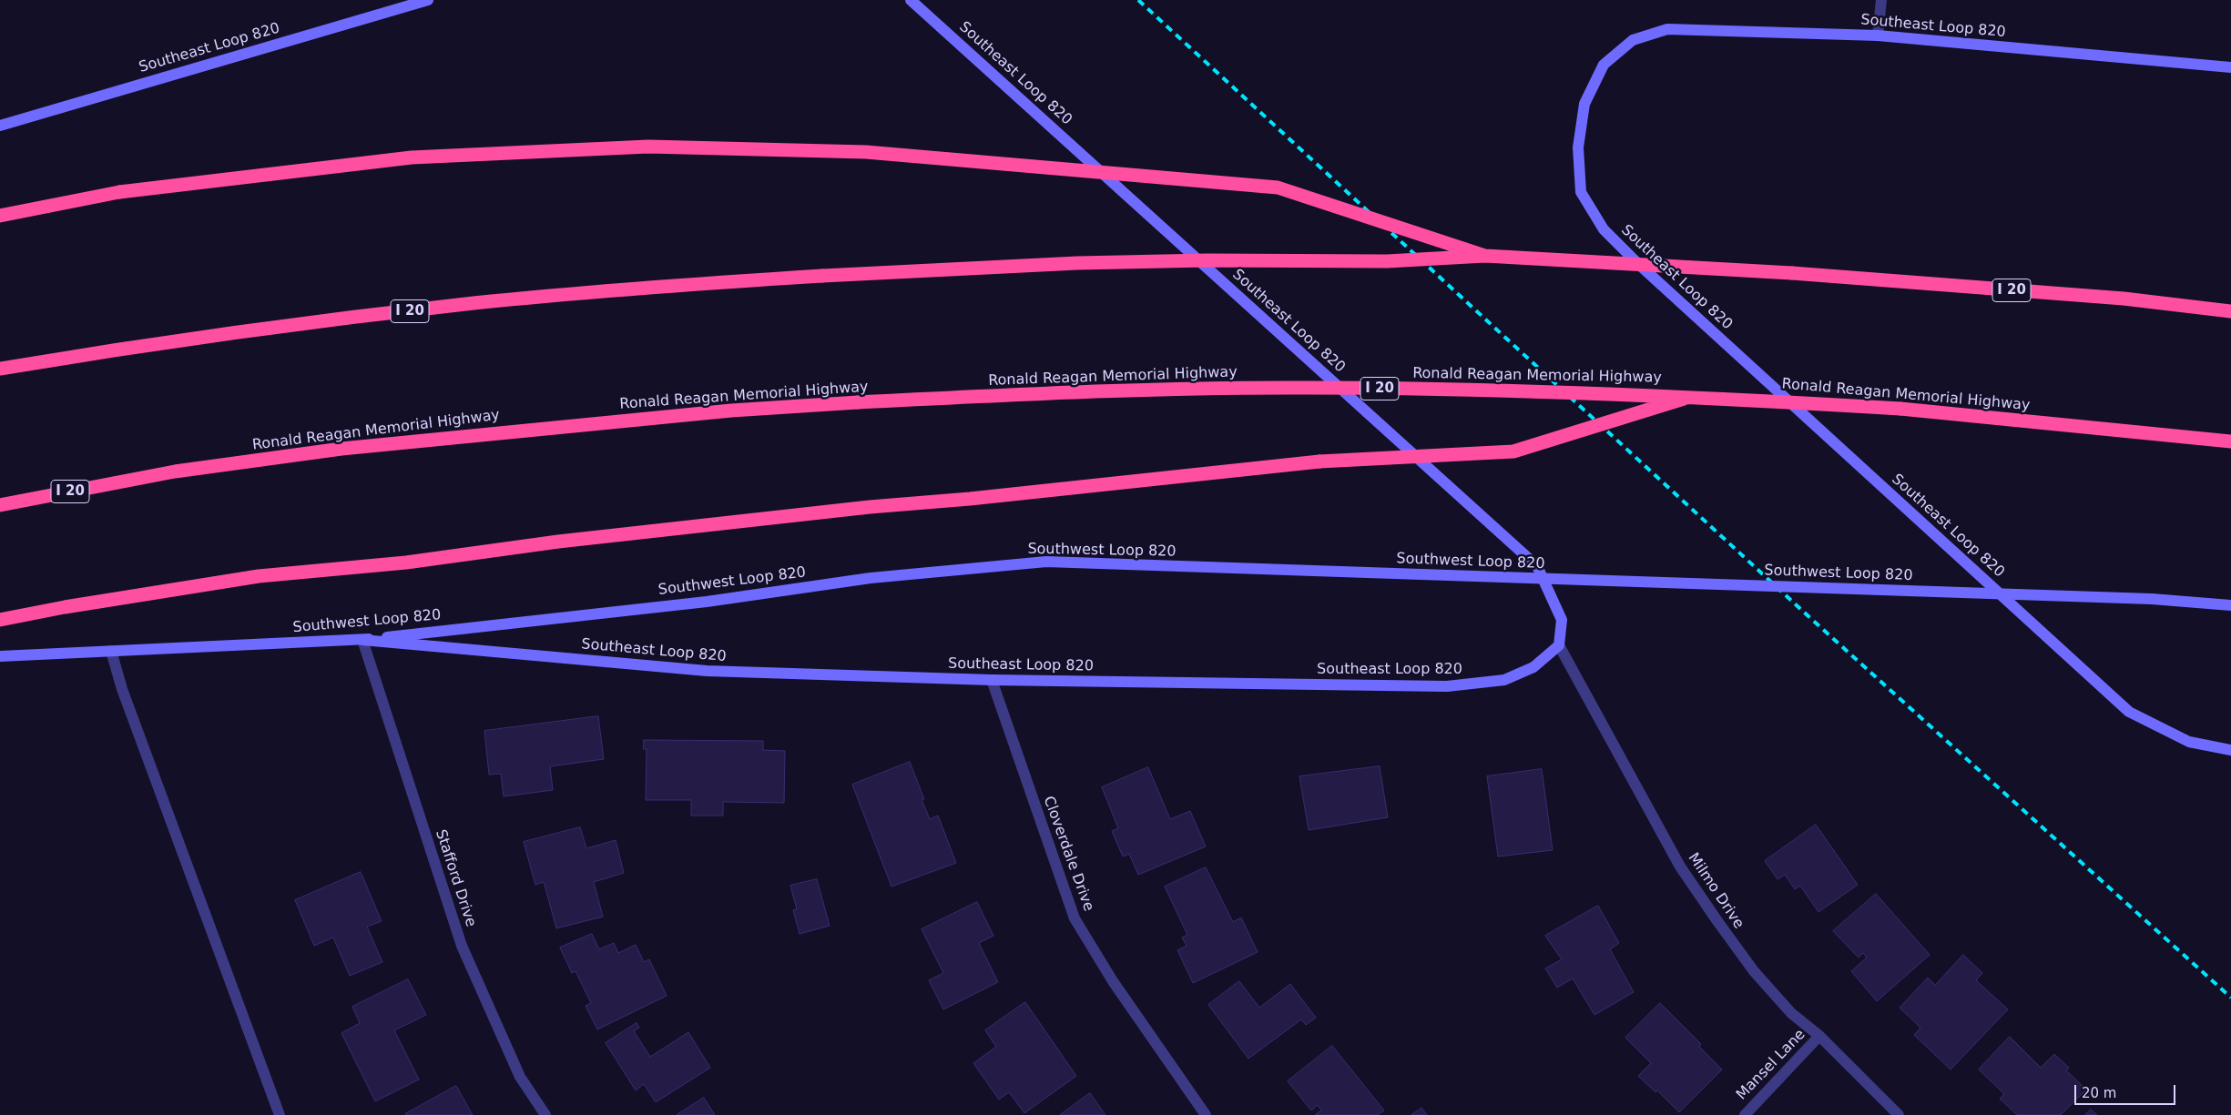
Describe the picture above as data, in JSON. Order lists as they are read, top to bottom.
{
  "streets": {
    "highway": ["I 20", "Ronald Reagan Memorial Highway"],
    "main road": ["Southeast Loop 820", "Southwest Loop 820"],
    "street": [
      "Cloverdale Drive",
      "Stafford Drive",
      "Milmo Drive",
      "Mansel Lane"
    ]
  },
  "crossings": [
    ["Southeast Loop 820", "Southwest Loop 820"],
    ["Southeast Loop 820", "Cloverdale Drive"],
    ["Southeast Loop 820", "Stafford Drive"],
    ["Southeast Loop 820", "Milmo Drive"],
    ["Southwest Loop 820", "Stafford Drive"],
    ["Milmo Drive", "Mansel Lane"]
  ],
  "scale_bar": "20 m"
}
